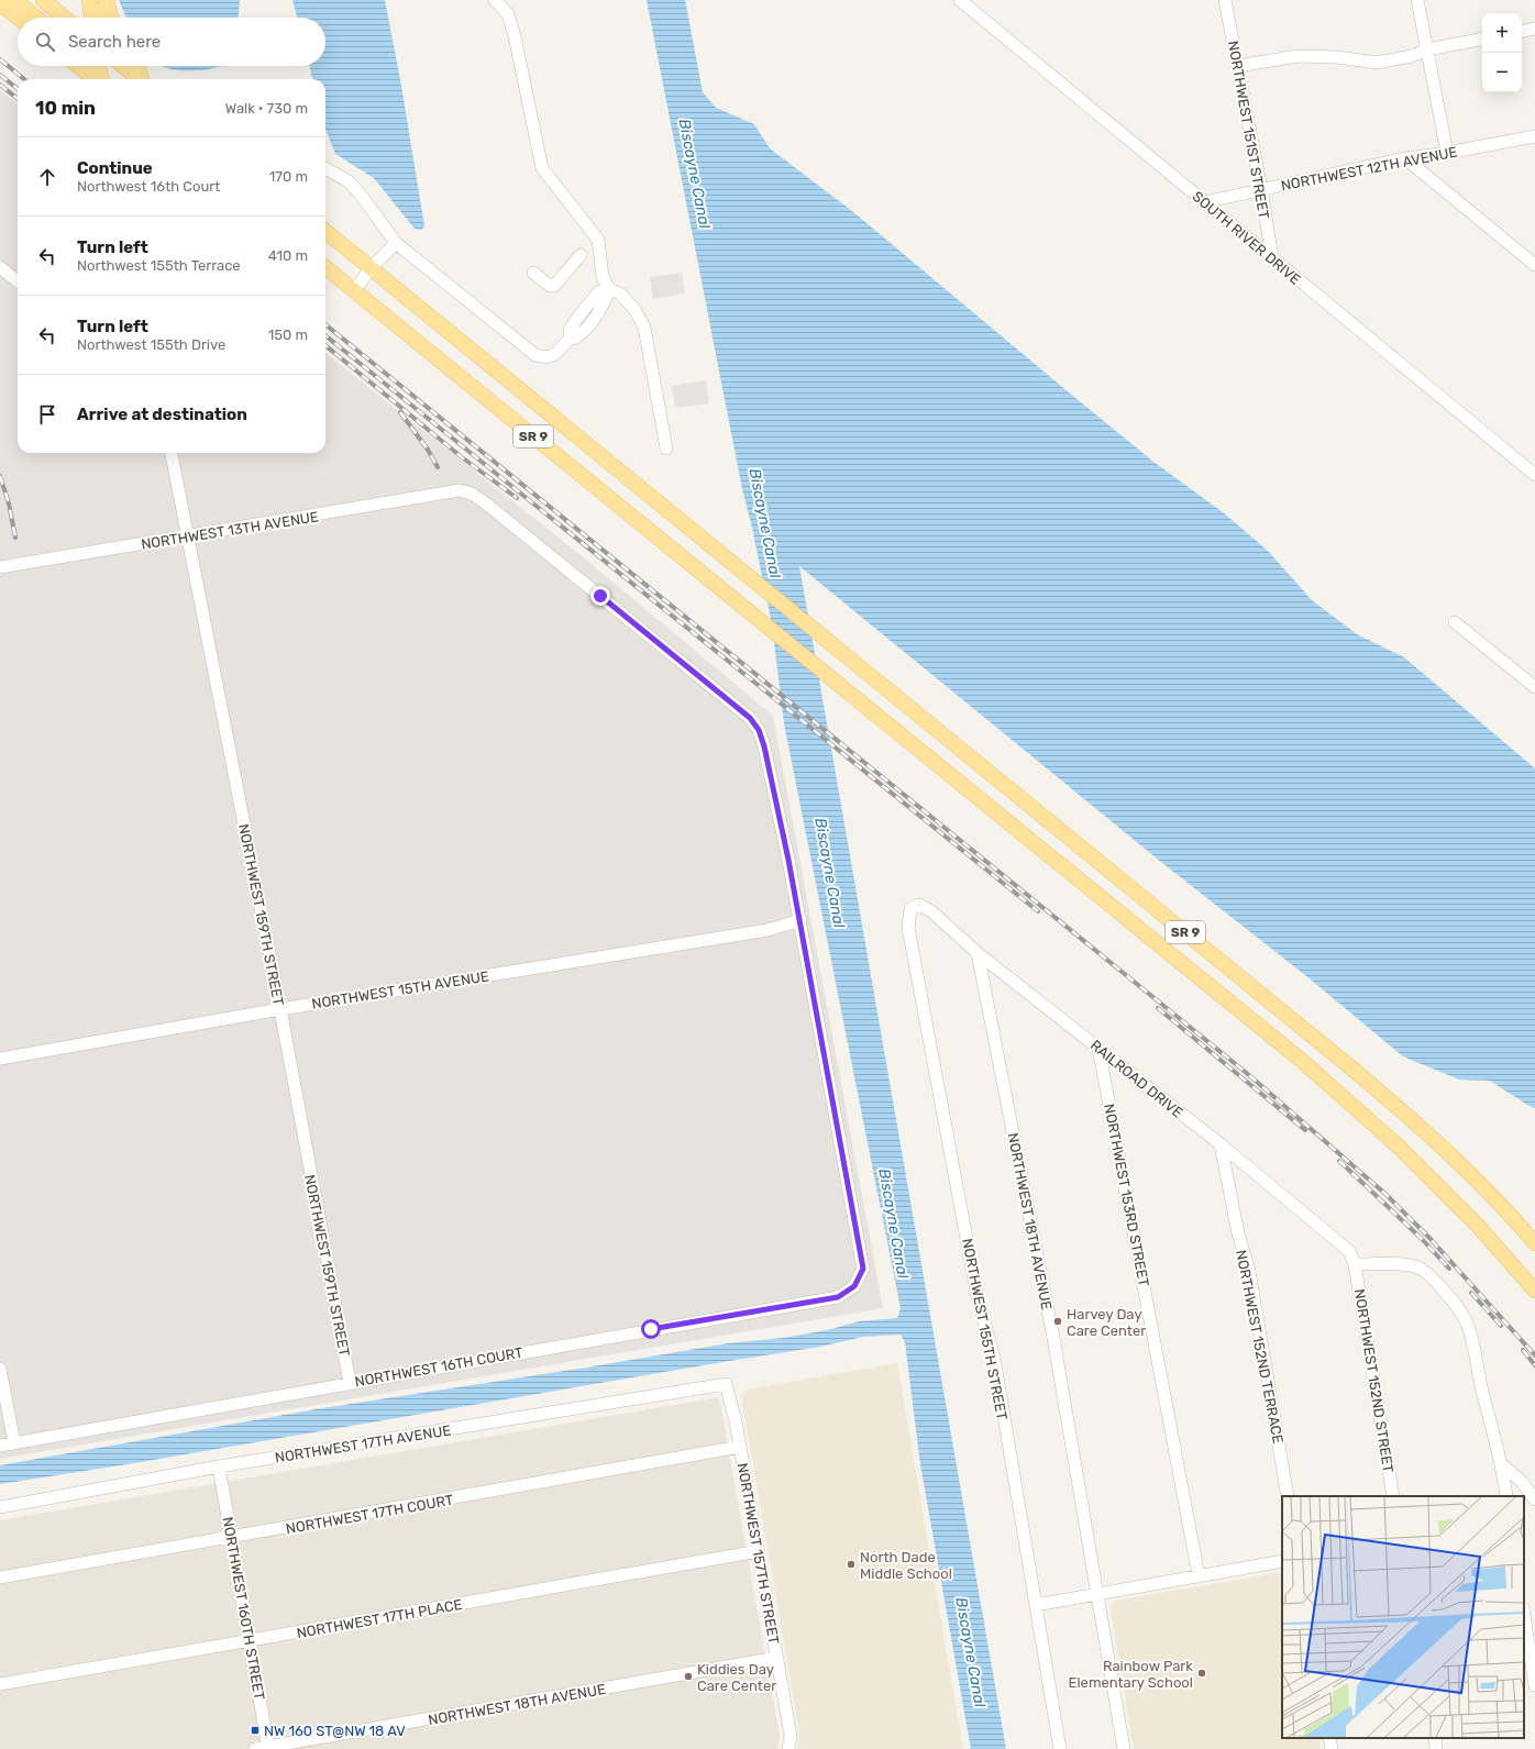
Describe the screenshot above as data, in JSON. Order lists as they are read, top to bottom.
{
  "streets": {
    "main road": ["SR 9"],
    "street": [
      "NORTHWEST 151ST STREET",
      "NORTHWEST 12TH AVENUE",
      "SOUTH RIVER DRIVE",
      "NORTHWEST 13TH AVENUE",
      "NORTHWEST 159TH STREET",
      "NORTHWEST 15TH AVENUE",
      "RAILROAD DRIVE",
      "NORTHWEST 153RD STREET",
      "NORTHWEST 18TH AVENUE",
      "NORTHWEST 155TH STREET",
      "NORTHWEST 152ND TERRACE",
      "NORTHWEST 16TH COURT",
      "NORTHWEST 152ND STREET",
      "NORTHWEST 17TH AVENUE",
      "NORTHWEST 17TH COURT",
      "NORTHWEST 157TH STREET",
      "NORTHWEST 160TH STREET",
      "NORTHWEST 17TH PLACE"
    ]
  },
  "crossings": [
    ["NORTHWEST 151ST STREET", "NORTHWEST 12TH AVENUE"],
    ["NORTHWEST 151ST STREET", "SOUTH RIVER DRIVE"],
    ["NORTHWEST 12TH AVENUE", "SOUTH RIVER DRIVE"],
    ["NORTHWEST 13TH AVENUE", "NORTHWEST 159TH STREET"],
    ["NORTHWEST 13TH AVENUE", "NORTHWEST 15TH AVENUE"],
    ["NORTHWEST 13TH AVENUE", "NORTHWEST 16TH COURT"],
    ["NORTHWEST 159TH STREET", "NORTHWEST 15TH AVENUE"],
    ["NORTHWEST 159TH STREET", "NORTHWEST 16TH COURT"],
    ["NORTHWEST 15TH AVENUE", "NORTHWEST 16TH COURT"],
    ["RAILROAD DRIVE", "NORTHWEST 153RD STREET"],
    ["RAILROAD DRIVE", "NORTHWEST 18TH AVENUE"],
    ["RAILROAD DRIVE", "NORTHWEST 155TH STREET"],
    ["RAILROAD DRIVE", "NORTHWEST 152ND TERRACE"],
    ["RAILROAD DRIVE", "NORTHWEST 152ND STREET"],
    ["NORTHWEST 18TH AVENUE", "NORTHWEST 157TH STREET"],
    ["NORTHWEST 18TH AVENUE", "NORTHWEST 160TH STREET"],
    ["NORTHWEST 17TH AVENUE", "NORTHWEST 157TH STREET"],
    ["NORTHWEST 17TH AVENUE", "NORTHWEST 160TH STREET"],
    ["NORTHWEST 17TH COURT", "NORTHWEST 157TH STREET"],
    ["NORTHWEST 17TH COURT", "NORTHWEST 160TH STREET"],
    ["NORTHWEST 157TH STREET", "NORTHWEST 17TH PLACE"],
    ["NORTHWEST 160TH STREET", "NORTHWEST 17TH PLACE"]
  ],
  "water": ["Biscayne Canal"],
  "places": {
    "other": [
      "Harvey Day Care Center",
      "North Dade Middle School",
      "Rainbow Park Elementary School",
      "Kiddies Day Care Center"
    ],
    "transit": ["NW 160 ST@NW 18 AV"]
  },
  "page": {
    "map_buttons": ["+", "−"],
    "search": "Search here",
    "heading": ["10 min", "Walk · 730 m"],
    "list": [
      ["Continue", "Northwest 16th Court", "170 m"],
      ["Turn left", "Northwest 155th Terrace", "410 m"],
      ["Turn left", "Northwest 155th Drive", "150 m"],
      "Arrive at destination"
    ]
  }
}
